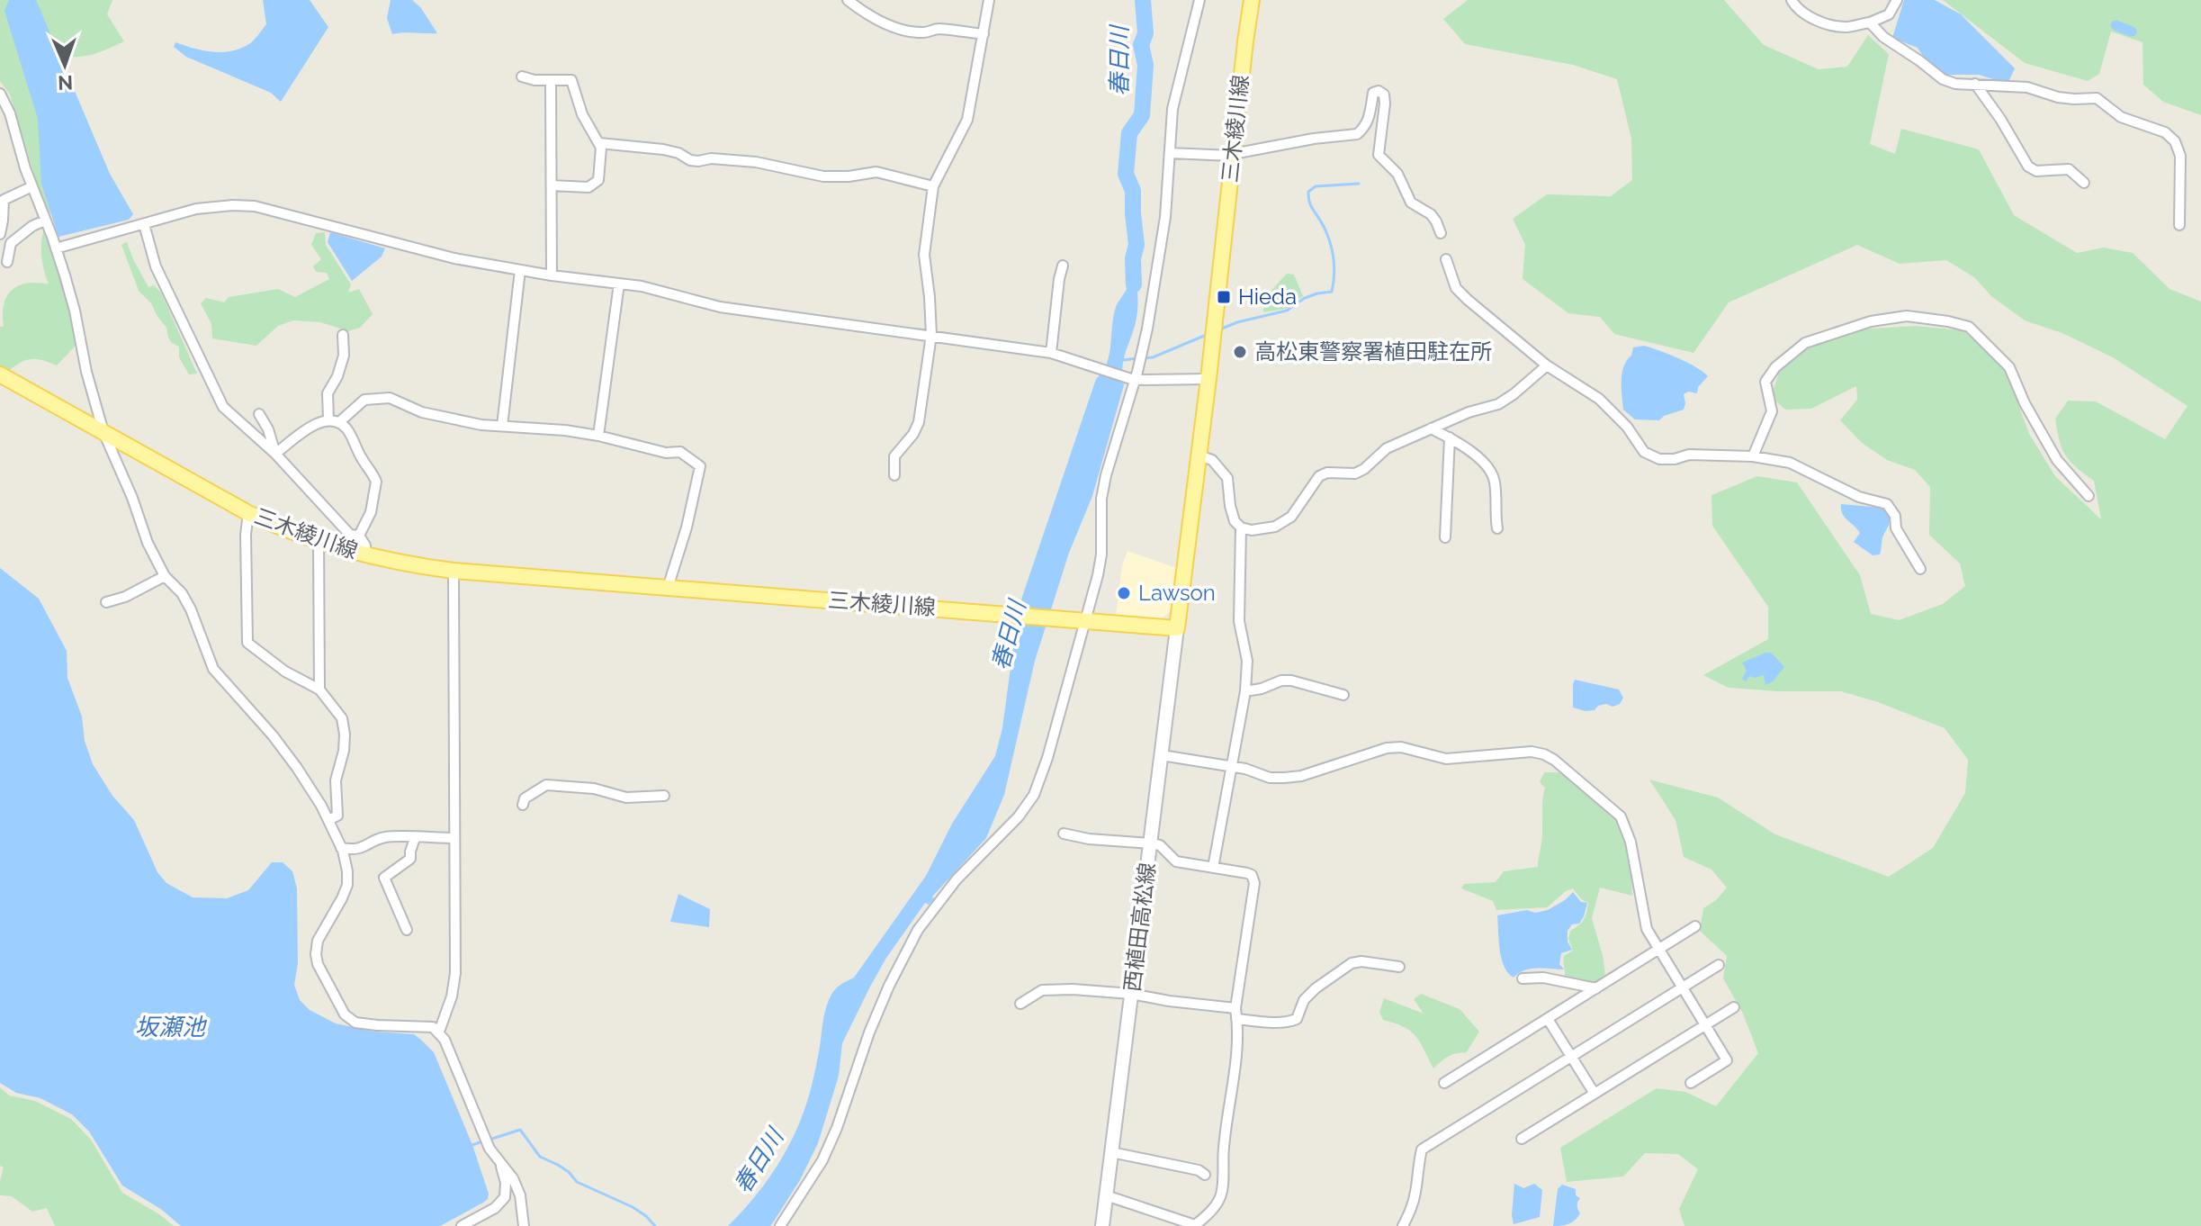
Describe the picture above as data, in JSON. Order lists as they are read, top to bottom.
{
  "streets": {
    "main road": ["三木綾川線", "西植田高松線"]
  },
  "crossings": [
    ["三木綾川線", "西植田高松線"]
  ],
  "water": ["春日川", "坂瀬池"],
  "places": {
    "transit": ["Hieda"],
    "other": ["高松東警察署植田駐在所", "Lawson"]
  },
  "north": "bottom"
}
